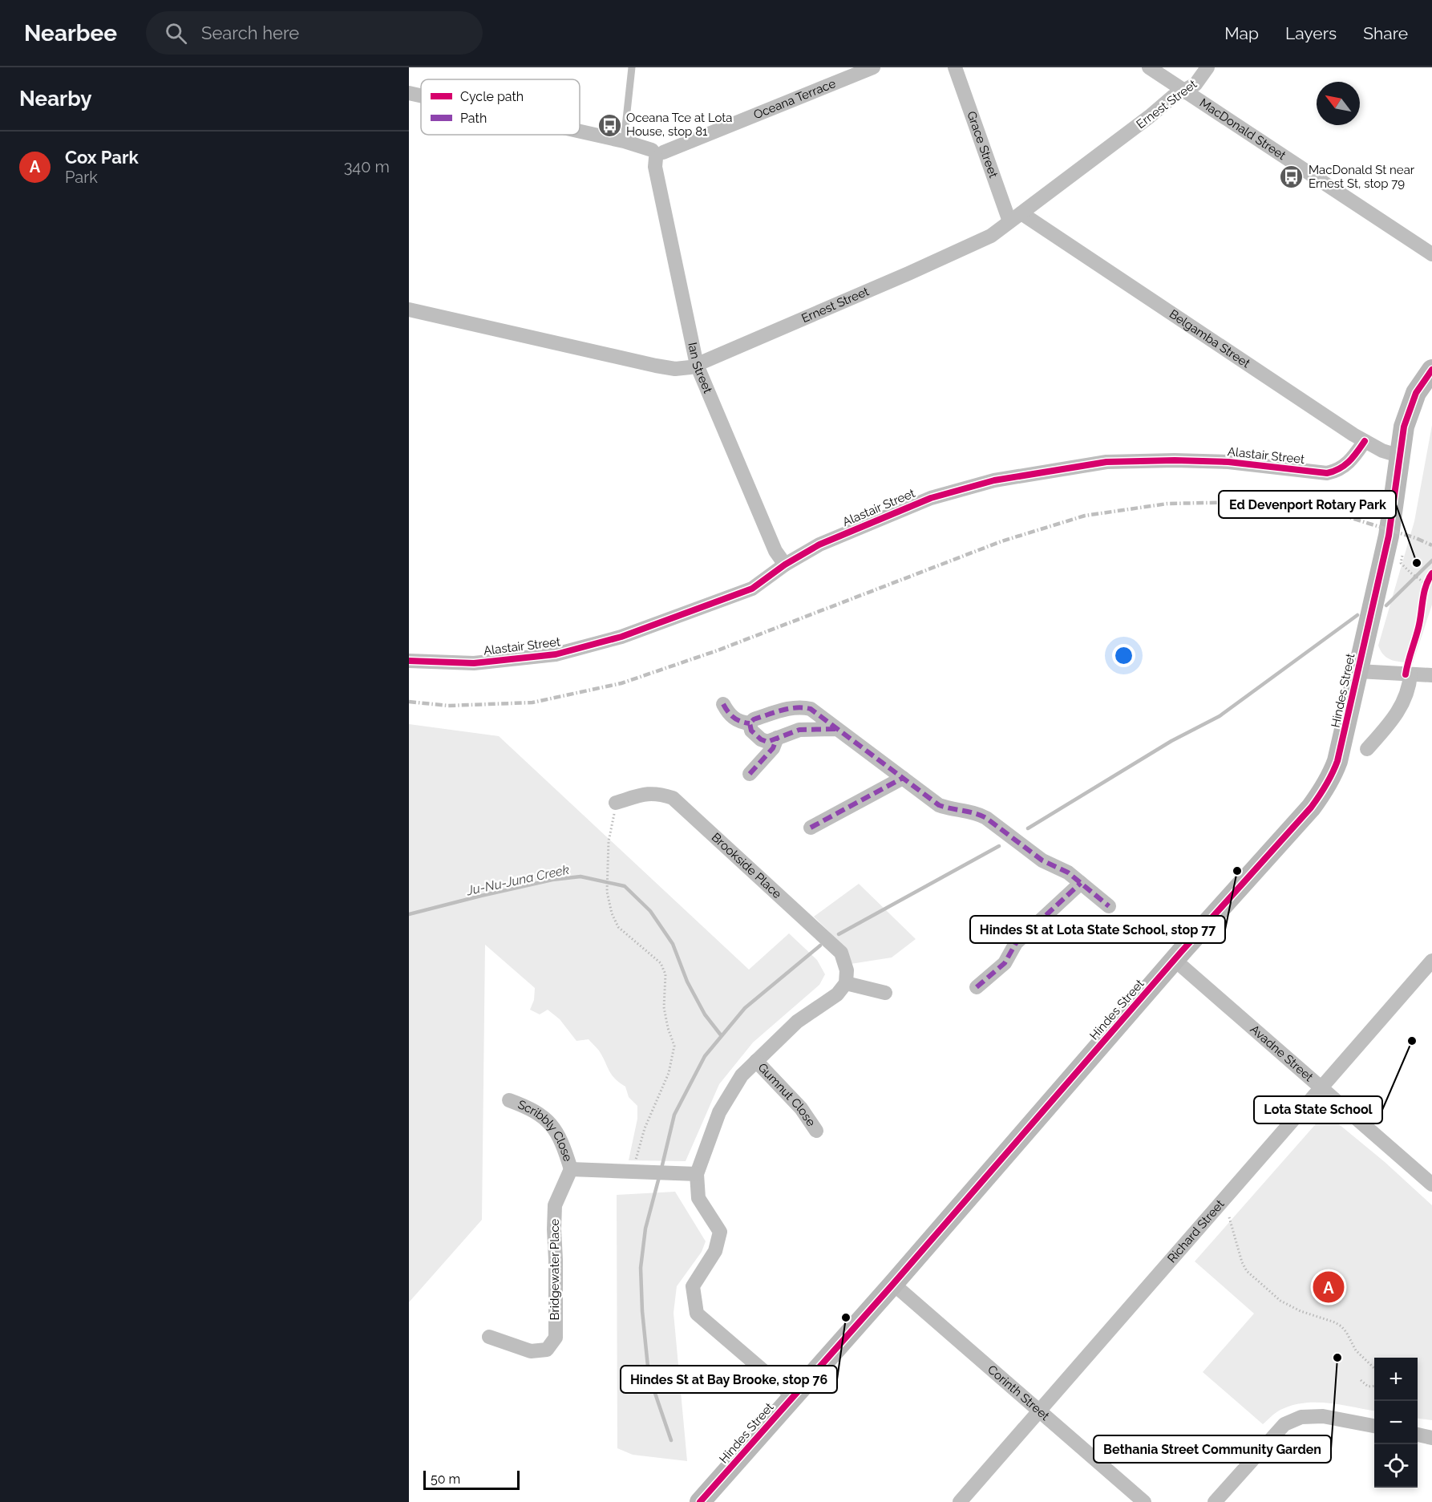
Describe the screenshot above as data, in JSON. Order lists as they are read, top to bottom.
{
  "streets": {
    "street": [
      "Oceana Terrace",
      "Ernest Street",
      "MacDonald Street",
      "Grace Street",
      "Belgamba Street",
      "Ian Street",
      "Alastair Street",
      "Hindes Street",
      "Brookside Place",
      "Avadne Street",
      "Gumnut Close",
      "Scribbly Close",
      "Richard Street",
      "Bridgewater Place",
      "Corinth Street"
    ]
  },
  "crossings": [
    ["Oceana Terrace", "Ian Street"],
    ["Ernest Street", "MacDonald Street"],
    ["Ernest Street", "Grace Street"],
    ["Ernest Street", "Belgamba Street"],
    ["Ernest Street", "Ian Street"],
    ["Belgamba Street", "Alastair Street"],
    ["Belgamba Street", "Hindes Street"],
    ["Ian Street", "Alastair Street"],
    ["Hindes Street", "Avadne Street"],
    ["Hindes Street", "Corinth Street"],
    ["Avadne Street", "Richard Street"],
    ["Scribbly Close", "Bridgewater Place"],
    ["Richard Street", "Corinth Street"]
  ],
  "water": ["Ju-Nu-Juna Creek"],
  "places": {
    "bus stop": ["Oceana Tce at Lota House, stop 81", "MacDonald St near Ernest St, stop 79"],
    "other": [
      "Ed Devenport Rotary Park",
      "Hindes St at Lota State School, stop 77",
      "Lota State School",
      "Hindes St at Bay Brooke, stop 76",
      "Bethania Street Community Garden"
    ]
  },
  "legend": ["Cycle path", "Path"],
  "scale_bar": "50 m",
  "north": "top left",
  "page": {
    "header": "Nearbee",
    "search": "Search here",
    "nav": ["Map", "Layers", "Share"],
    "heading": "Nearby",
    "list": [
      {
        "mark": "A",
        "name": "Cox Park",
        "note": "Park",
        "value": "340 m"
      }
    ],
    "pins": "A",
    "map_buttons": ["+", "−"],
    "scale": "50 m"
  }
}
